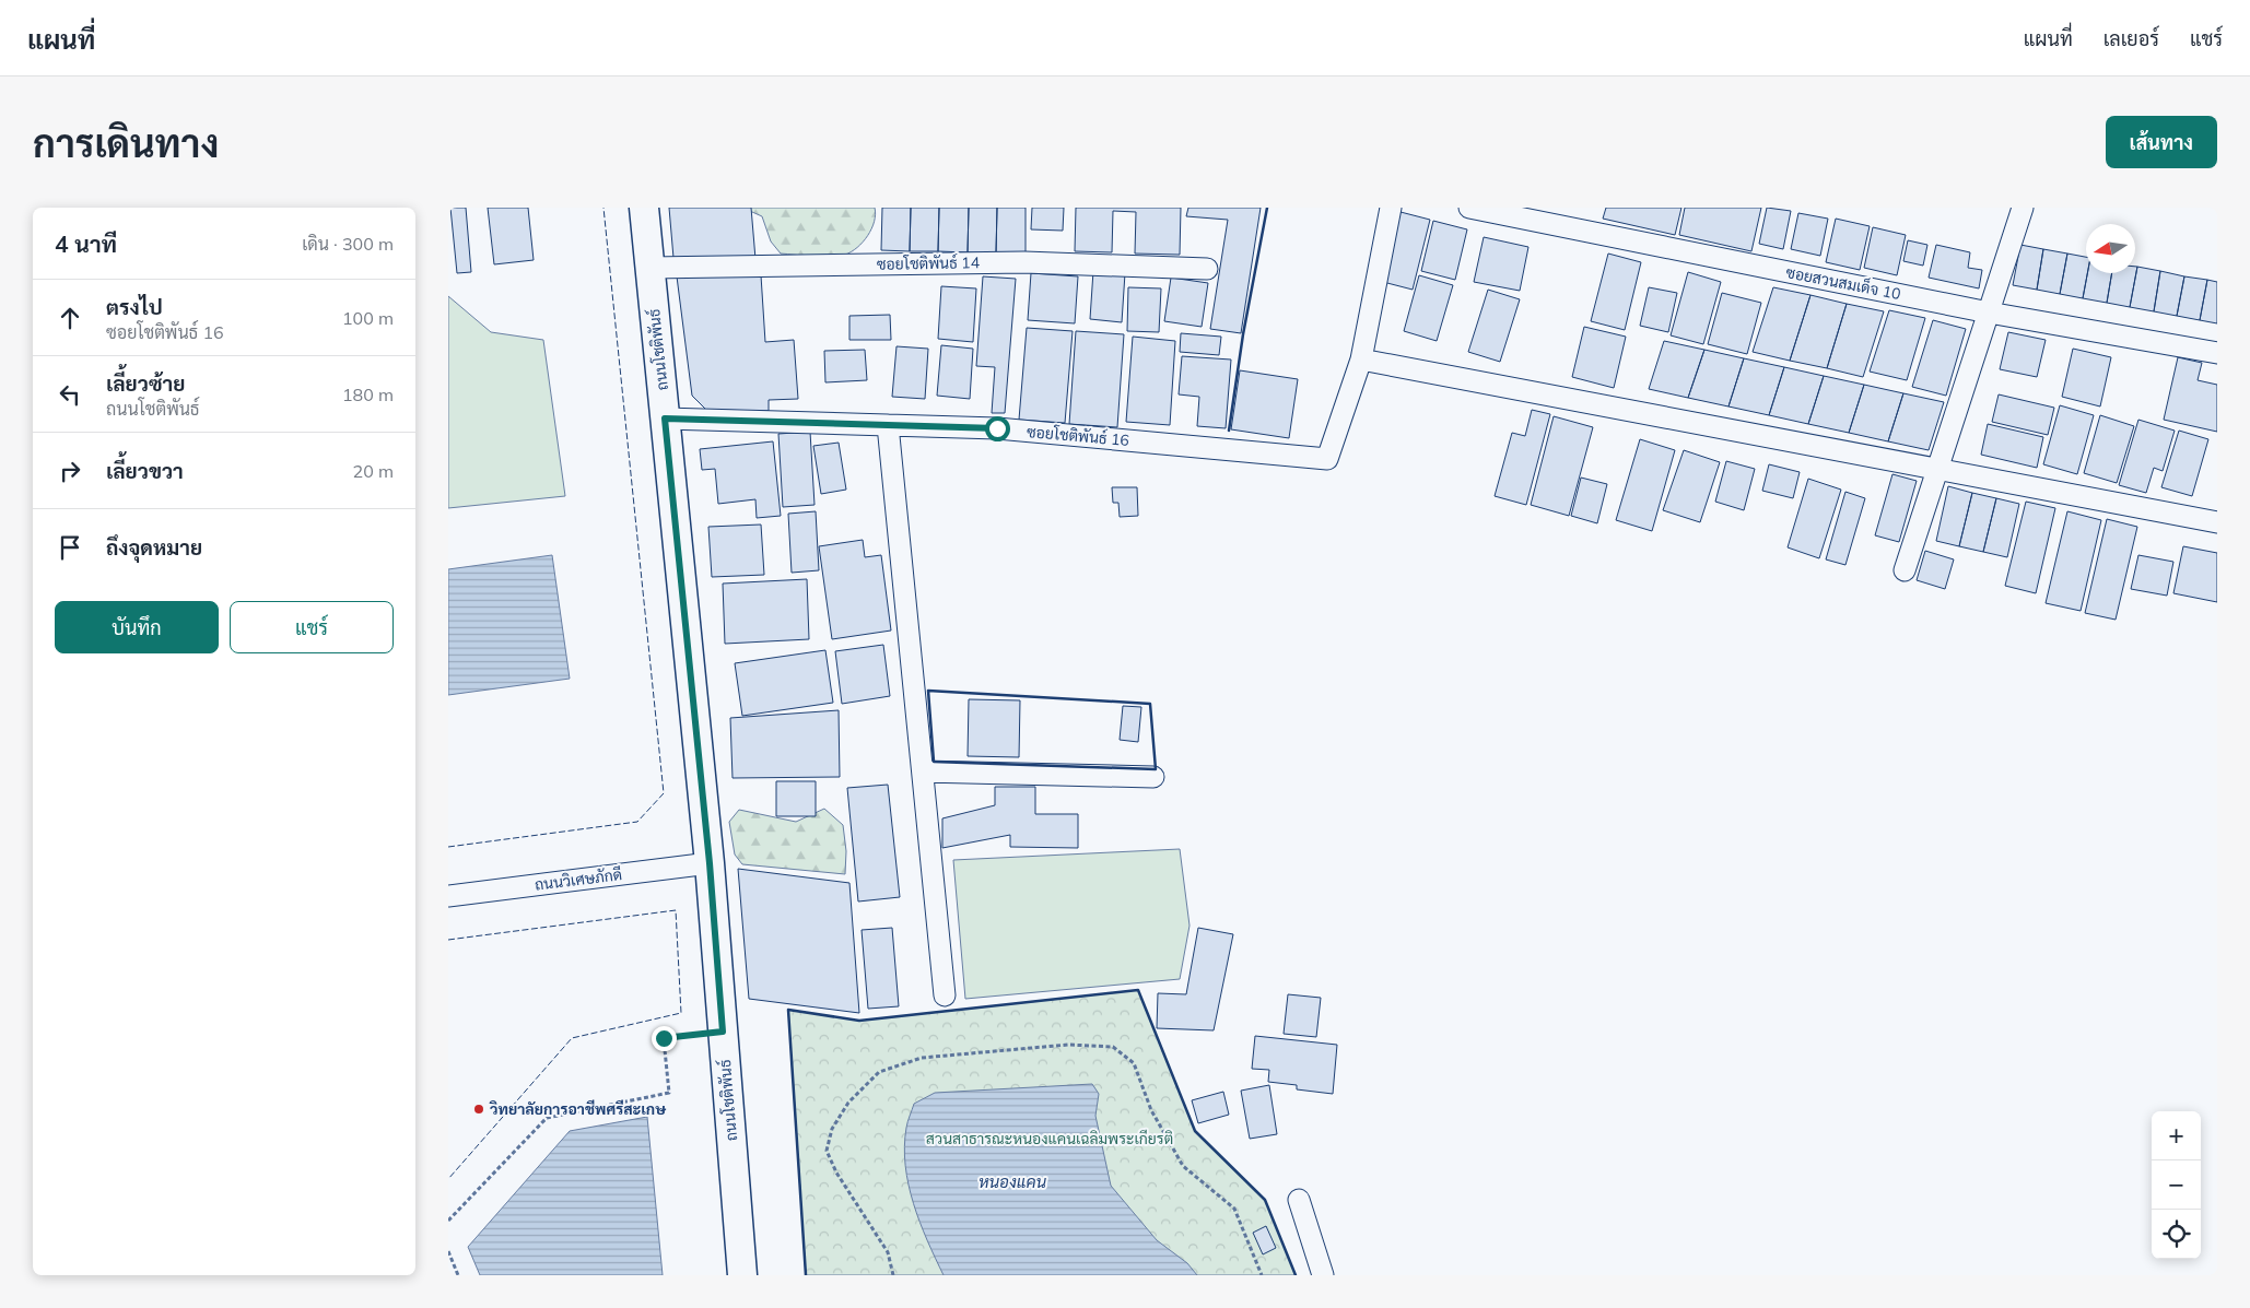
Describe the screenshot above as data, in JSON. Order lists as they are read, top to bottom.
{
  "streets": {
    "street": [
      "ซอยโชติพันธ์ 14",
      "ซอยสวนสมเด็จ 10",
      "ถนนโชติพันธ์",
      "ซอยโชติพันธ์ 16",
      "ถนนวิเศษภักดี"
    ]
  },
  "crossings": [
    ["ซอยโชติพันธ์ 14", "ถนนโชติพันธ์"],
    ["ถนนโชติพันธ์", "ซอยโชติพันธ์ 16"],
    ["ถนนโชติพันธ์", "ถนนวิเศษภักดี"]
  ],
  "water": ["หนองแคน"],
  "parks": ["สวนสาธารณะหนองแคนเฉลิมพระเกียรติ"],
  "places": ["วิทยาลัยการอาชีพศรีสะเกษ"],
  "north": "left",
  "page": {
    "header": "แผนที่",
    "nav": ["แผนที่", "เลเยอร์", "แชร์"],
    "buttons": [
      "เส้นทาง",
      ["บันทึก", "แชร์"]
    ],
    "title": "การเดินทาง",
    "heading": ["4 นาที", "เดิน · 300 m"],
    "list": [
      ["ตรงไป", "ซอยโชติพันธ์ 16", "100 m"],
      ["เลี้ยวซ้าย", "ถนนโชติพันธ์", "180 m"],
      ["เลี้ยวขวา", "20 m"],
      "ถึงจุดหมาย"
    ],
    "map_buttons": ["+", "−"]
  }
}
